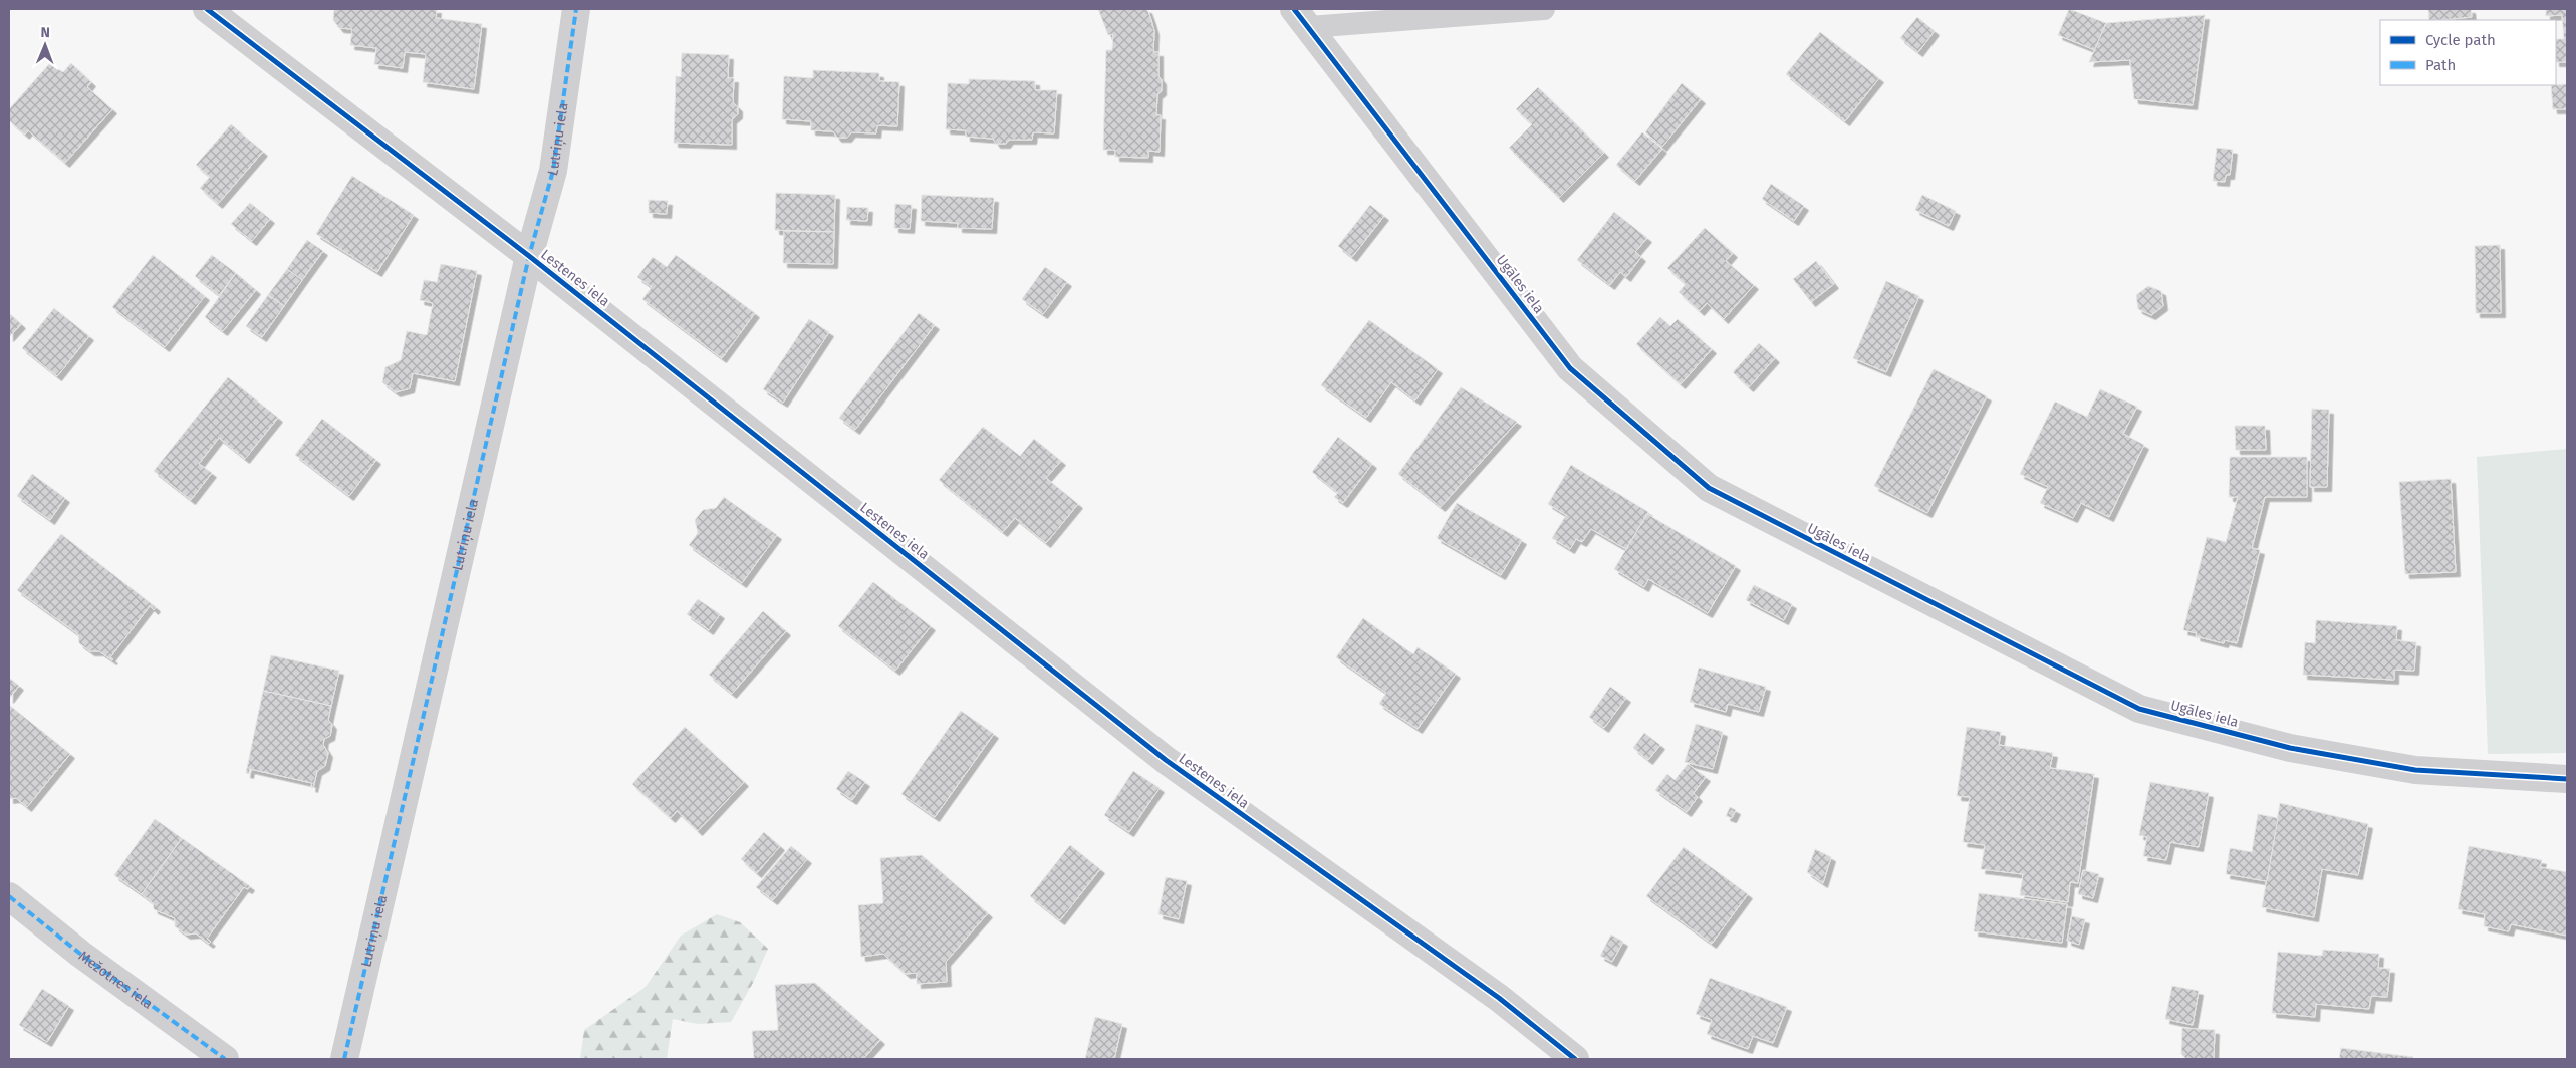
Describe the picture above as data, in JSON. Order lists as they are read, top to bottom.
{
  "streets": {
    "street": [
      "Lutriņu iela",
      "Lestenes iela",
      "Ugāles iela",
      "Mežotnes iela"
    ]
  },
  "crossings": [
    ["Lutriņu iela", "Lestenes iela"]
  ],
  "legend": ["Cycle path", "Path"],
  "north": "top"
}
